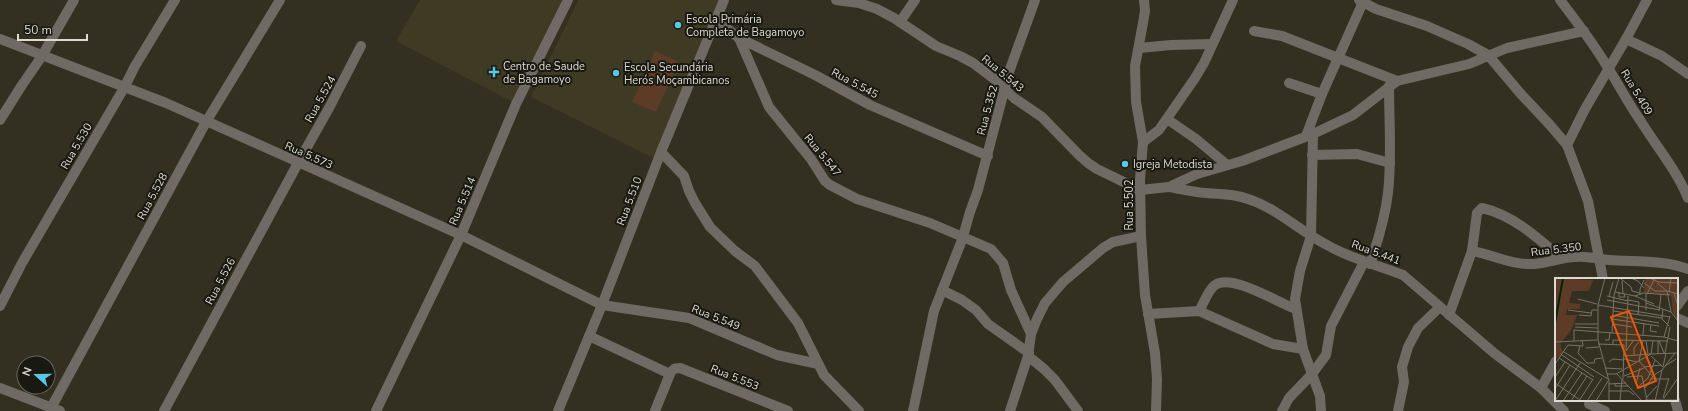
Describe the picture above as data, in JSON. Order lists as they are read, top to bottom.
{
  "streets": {
    "street": [
      "Rua 5.543",
      "Rua 5.545",
      "Rua 5.409",
      "Rua 5.524",
      "Rua 5.352",
      "Rua 5.530",
      "Rua 5.573",
      "Rua 5.547",
      "Rua 5.528",
      "Rua 5.514",
      "Rua 5.510",
      "Rua 5.502",
      "Rua 5.350",
      "Rua 5.441",
      "Rua 5.526",
      "Rua 5.549",
      "Rua 5.553"
    ]
  },
  "crossings": [
    ["Rua 5.543", "Rua 5.352"],
    ["Rua 5.543", "Rua 5.502"],
    ["Rua 5.545", "Rua 5.352"],
    ["Rua 5.545", "Rua 5.547"],
    ["Rua 5.545", "Rua 5.510"],
    ["Rua 5.524", "Rua 5.573"],
    ["Rua 5.524", "Rua 5.526"],
    ["Rua 5.352", "Rua 5.547"],
    ["Rua 5.530", "Rua 5.573"],
    ["Rua 5.573", "Rua 5.528"],
    ["Rua 5.573", "Rua 5.514"],
    ["Rua 5.573", "Rua 5.510"],
    ["Rua 5.573", "Rua 5.526"],
    ["Rua 5.573", "Rua 5.549"],
    ["Rua 5.510", "Rua 5.549"],
    ["Rua 5.510", "Rua 5.553"]
  ],
  "places": {
    "other": ["Escola Primária Completa de Bagamoyo", "Escola Secundária Herós Moçambicanos", "Igreja Metodista"],
    "health": ["Centro de Saude de Bagamoyo"]
  },
  "scale_bar": "50 m",
  "north": "left"
}
